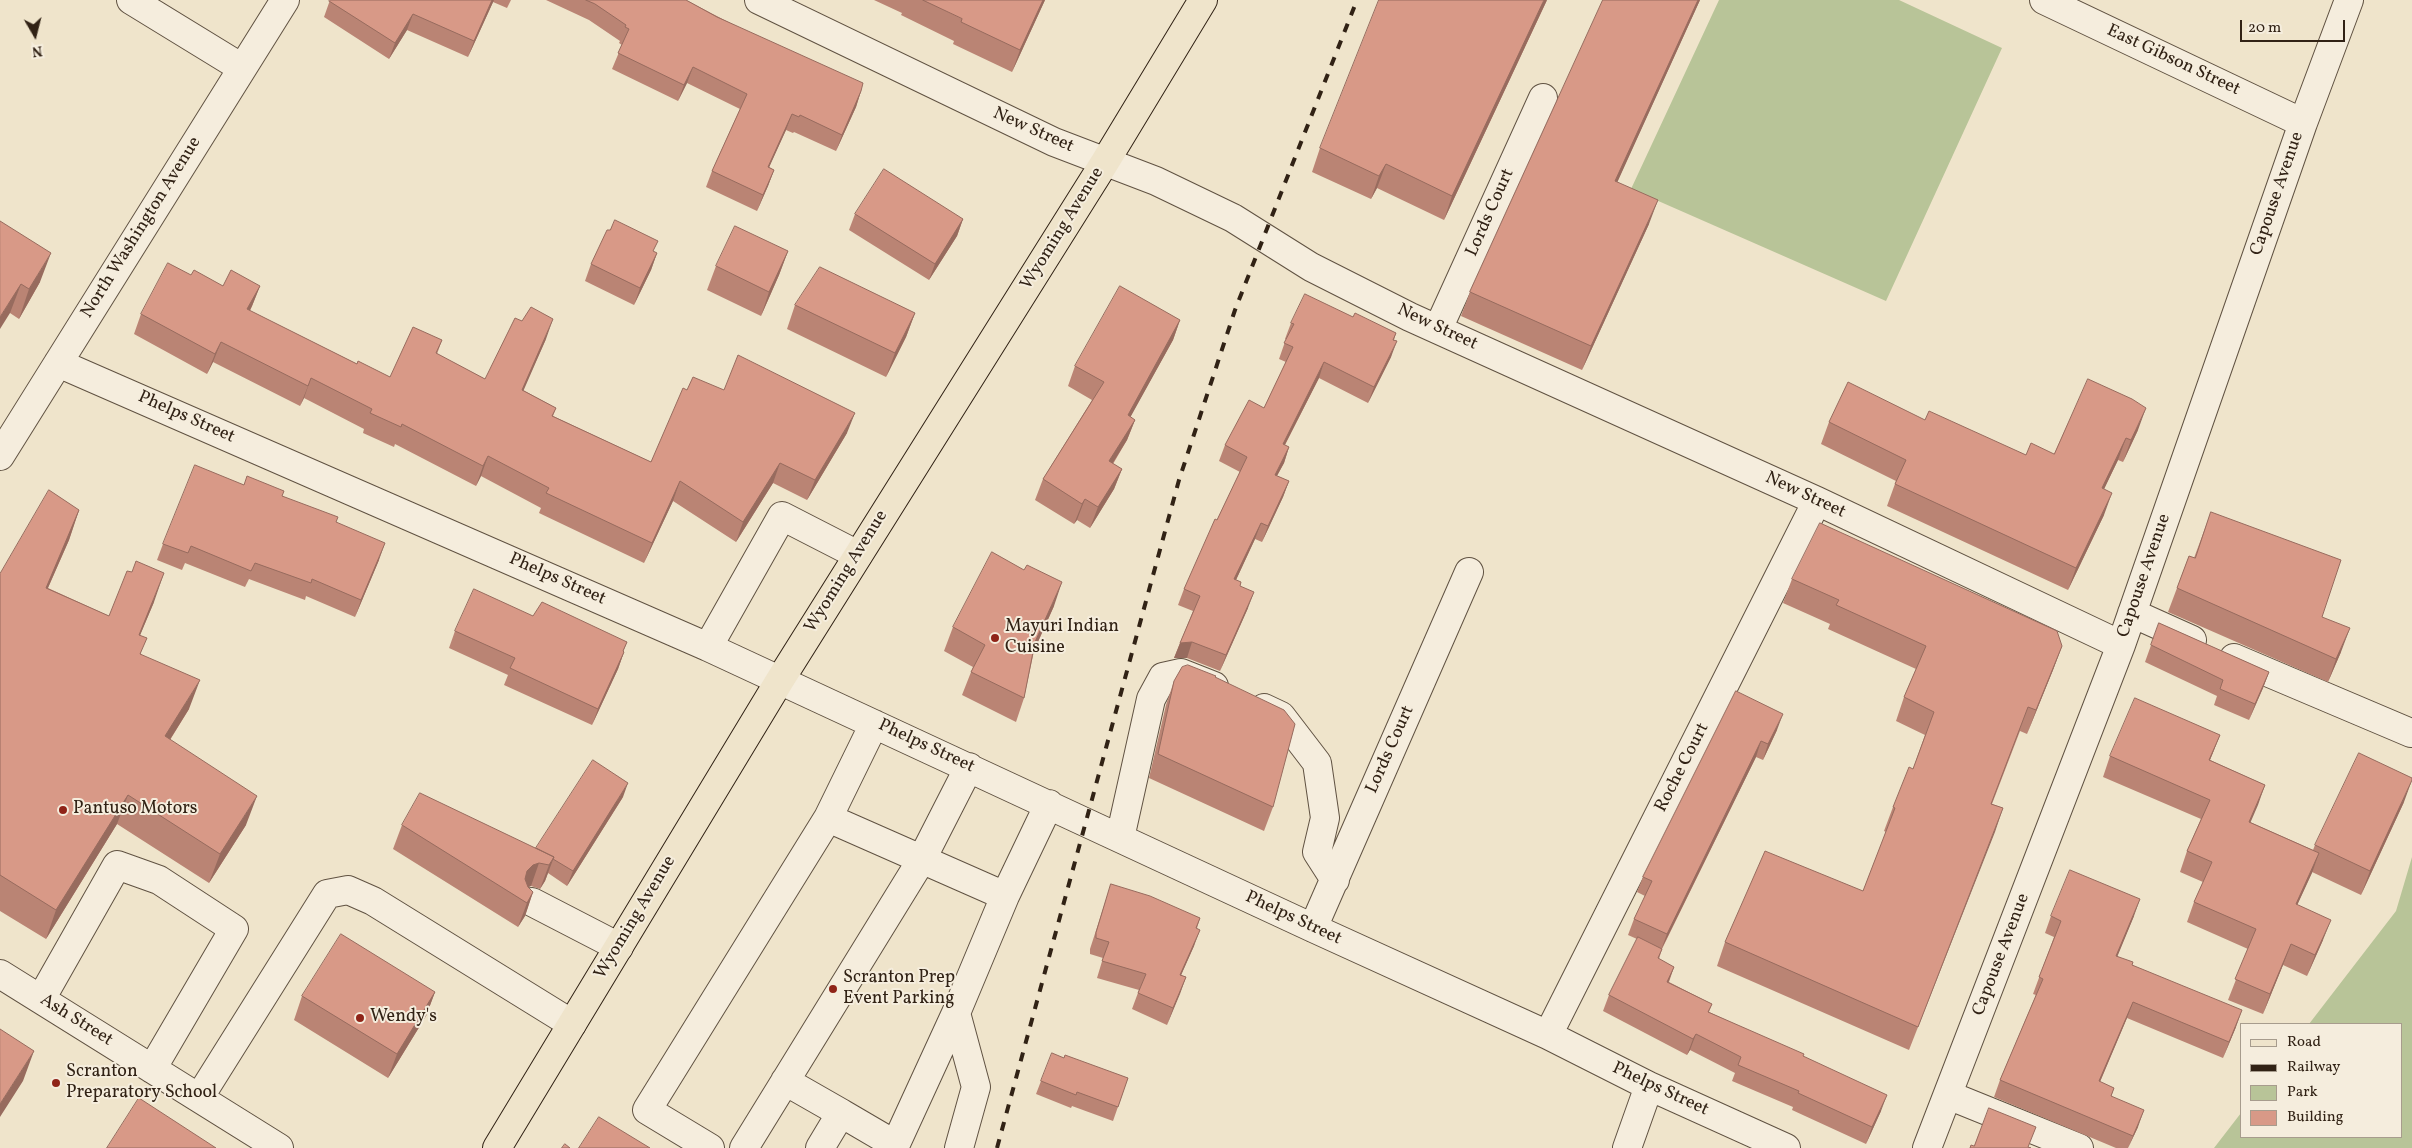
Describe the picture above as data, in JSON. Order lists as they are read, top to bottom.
{
  "streets": {
    "main road": ["Wyoming Avenue"],
    "street": [
      "East Gibson Street",
      "New Street",
      "Capouse Avenue",
      "Lords Court",
      "North Washington Avenue",
      "Phelps Street",
      "Roche Court",
      "Ash Street"
    ]
  },
  "crossings": [
    ["East Gibson Street", "Capouse Avenue"],
    ["New Street", "Capouse Avenue"],
    ["New Street", "Lords Court"],
    ["New Street", "Wyoming Avenue"],
    ["New Street", "Roche Court"],
    ["Lords Court", "Phelps Street"],
    ["North Washington Avenue", "Phelps Street"],
    ["Wyoming Avenue", "Phelps Street"],
    ["Phelps Street", "Roche Court"]
  ],
  "places": [
    "Mayuri Indian Cuisine",
    "Pantuso Motors",
    "Scranton Prep Event Parking",
    "Wendy's",
    "Scranton Preparatory School"
  ],
  "legend": [
    "Road",
    "Railway",
    "Park",
    "Building"
  ],
  "scale_bar": "20 m",
  "north": "bottom"
}
